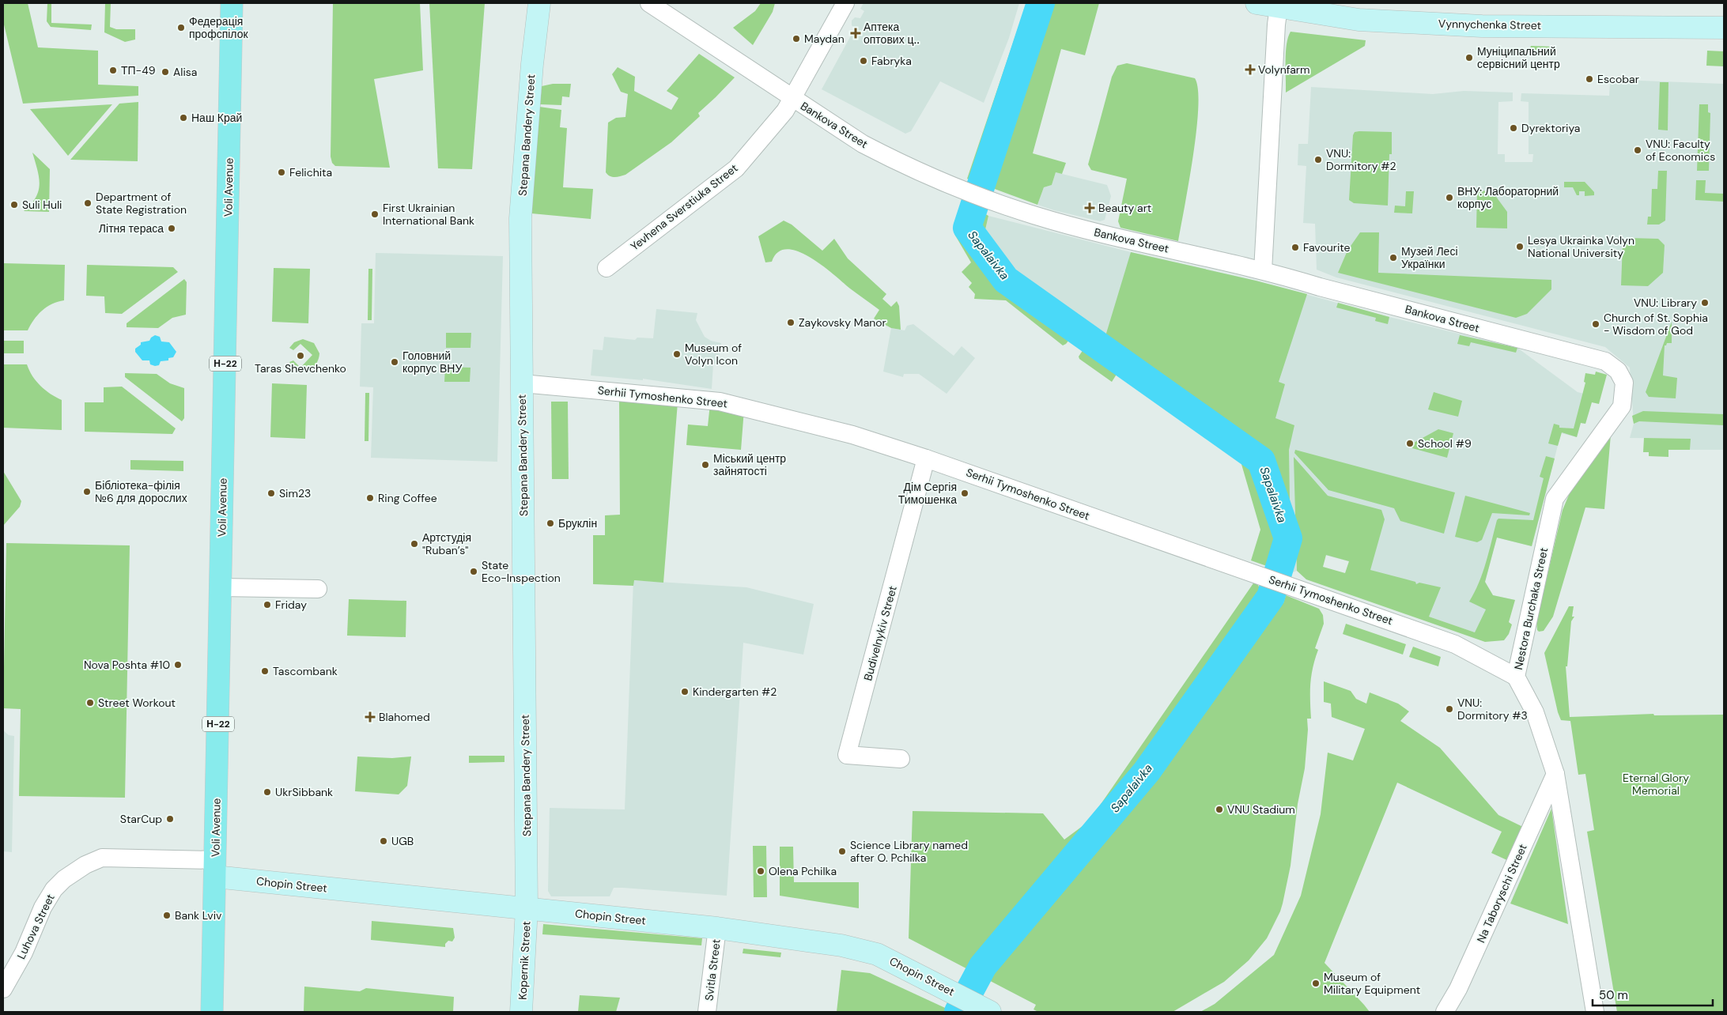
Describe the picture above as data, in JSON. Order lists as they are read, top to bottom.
{
  "streets": {
    "main road": ["Voli Avenue", "Н-22"],
    "street": [
      "Vynnychenka Street",
      "Bankova Street",
      "Stepana Bandery Street",
      "Yevhena Sverstiuka Street",
      "Serhii Tymoshenko Street",
      "Nestora Burchaka Street",
      "Budivelnykiv Street",
      "Chopin Street",
      "Na Taboryschi Street",
      "Luhova Street",
      "Kopernik Street",
      "Svitla Street"
    ]
  },
  "crossings": [
    ["Bankova Street", "Yevhena Sverstiuka Street"],
    ["Bankova Street", "Nestora Burchaka Street"],
    ["Stepana Bandery Street", "Serhii Tymoshenko Street"],
    ["Stepana Bandery Street", "Chopin Street"],
    ["Stepana Bandery Street", "Kopernik Street"],
    ["Voli Avenue", "Chopin Street"],
    ["Voli Avenue", "Luhova Street"],
    ["Serhii Tymoshenko Street", "Nestora Burchaka Street"],
    ["Serhii Tymoshenko Street", "Budivelnykiv Street"],
    ["Nestora Burchaka Street", "Na Taboryschi Street"],
    ["Chopin Street", "Luhova Street"],
    ["Chopin Street", "Kopernik Street"],
    ["Chopin Street", "Svitla Street"]
  ],
  "water": ["Sapalaivka"],
  "parks": ["Eternal Glory Memorial"],
  "places": {
    "other": [
      "Федерація профспілок",
      "Maydan",
      "Муніципальний сервісний центр",
      "Fabryka",
      "ТП-49",
      "Alisa",
      "Escobar",
      "Наш Край",
      "Dyrektoriya",
      "VNU: Faculty of Economics",
      "VNU: Dormitory #2",
      "Felichita",
      "ВНУ: Лабораторний корпус",
      "Department of State Registration",
      "Suli Huli",
      "First Ukrainian International Bank",
      "Літня тераса",
      "Lesya Ukrainka Volyn National University",
      "Favourite",
      "Музей Лесі Українки",
      "VNU: Library",
      "Zaykovsky Manor",
      "Church of St. Sophia - Wisdom of God",
      "Museum of Volyn Icon",
      "Taras Shevchenko",
      "Головний корпус ВНУ",
      "School #9",
      "Міський центр зайнятості",
      "Бібліотека-філія №6 для дорослих",
      "Sim23",
      "Дім Сергія Тимошенка",
      "Ring Coffee",
      "Бруклін",
      "Артстудія \"Ruban’s\"",
      "State Eco-Inspection",
      "Friday",
      "Nova Poshta #10",
      "Tascombank",
      "Kindergarten #2",
      "Street Workout",
      "VNU: Dormitory #3",
      "UkrSibbank",
      "VNU Stadium",
      "StarCup",
      "UGB",
      "Science Library named after O. Pchilka",
      "Olena Pchilka",
      "Bank Lviv",
      "Museum of Military Equipment"
    ],
    "health": [
      "Аптека оптових ц‥",
      "Volynfarm",
      "Beauty art",
      "Blahomed"
    ]
  },
  "scale_bar": "50 m"
}
